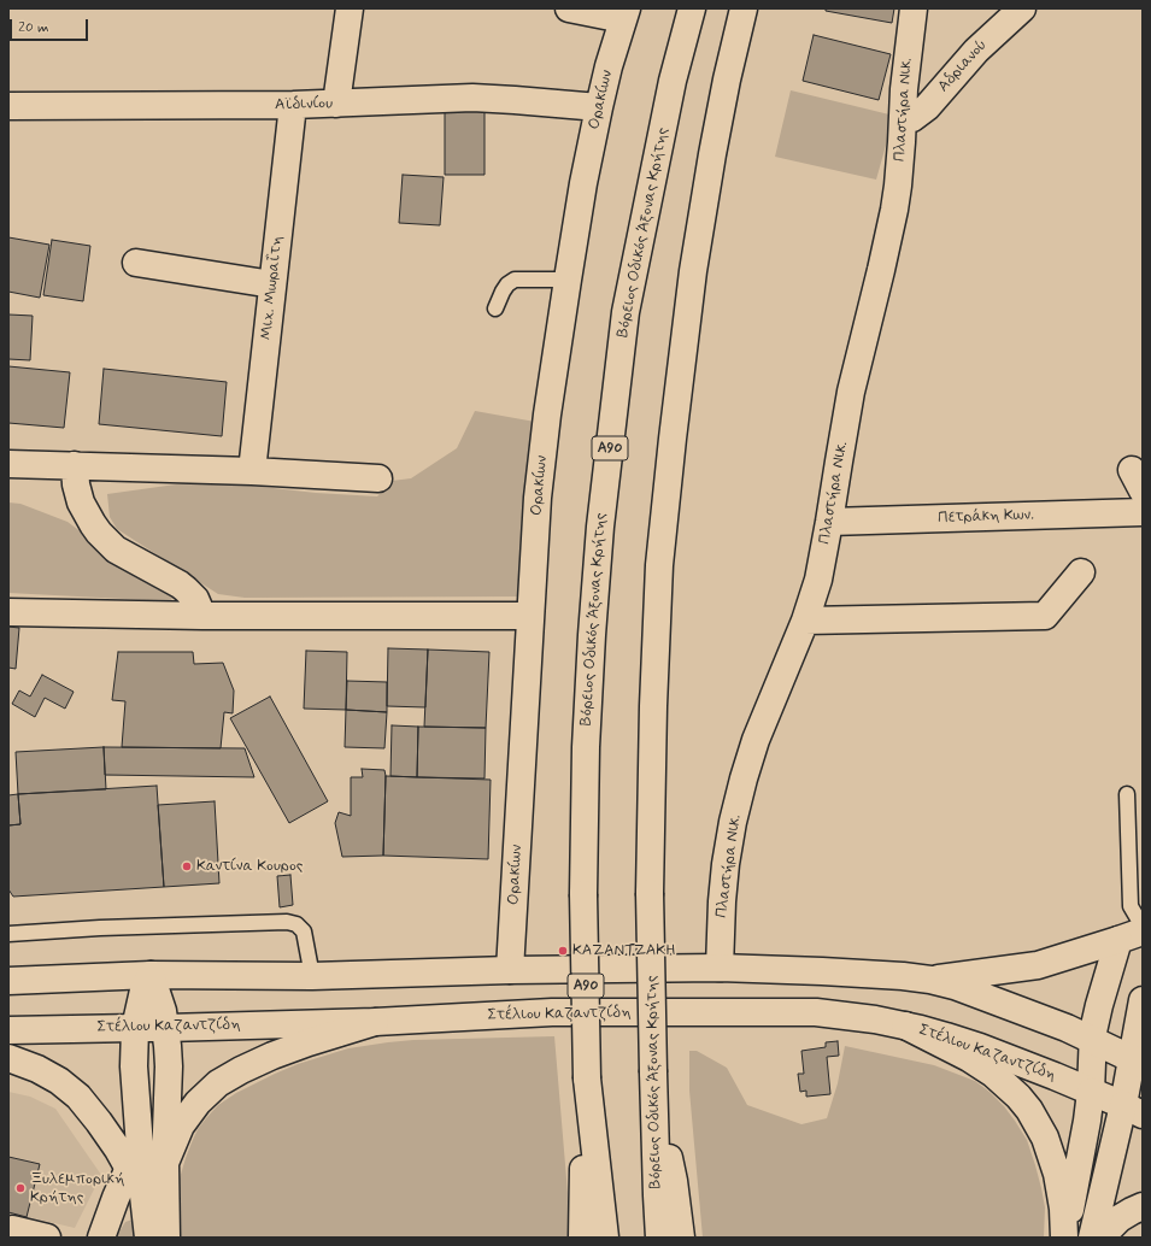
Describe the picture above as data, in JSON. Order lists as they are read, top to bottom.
{
  "streets": {
    "main road": [
      "Αδριανού",
      "Ορακίων",
      "Αϊδινίου",
      "Πλαστήρα Νικ.",
      "Βόρειος Οδικός Άξονας Κρήτης",
      "Μιχ. Μωραΐτη",
      "Α90",
      "Πετράκη Κων.",
      "Στέλιου Καζαντζίδη"
    ]
  },
  "crossings": [
    ["Αδριανού", "Πλαστήρα Νικ."],
    ["Ορακίων", "Αϊδινίου"],
    ["Αϊδινίου", "Μιχ. Μωραΐτη"],
    ["Πλαστήρα Νικ.", "Πετράκη Κων."]
  ],
  "places": ["Καντίνα Κουρος", "ΚΑΖΑΝΤΖΑΚΗ", "Ξυλεμπορική Κρήτης"],
  "scale_bar": "20 m"
}
